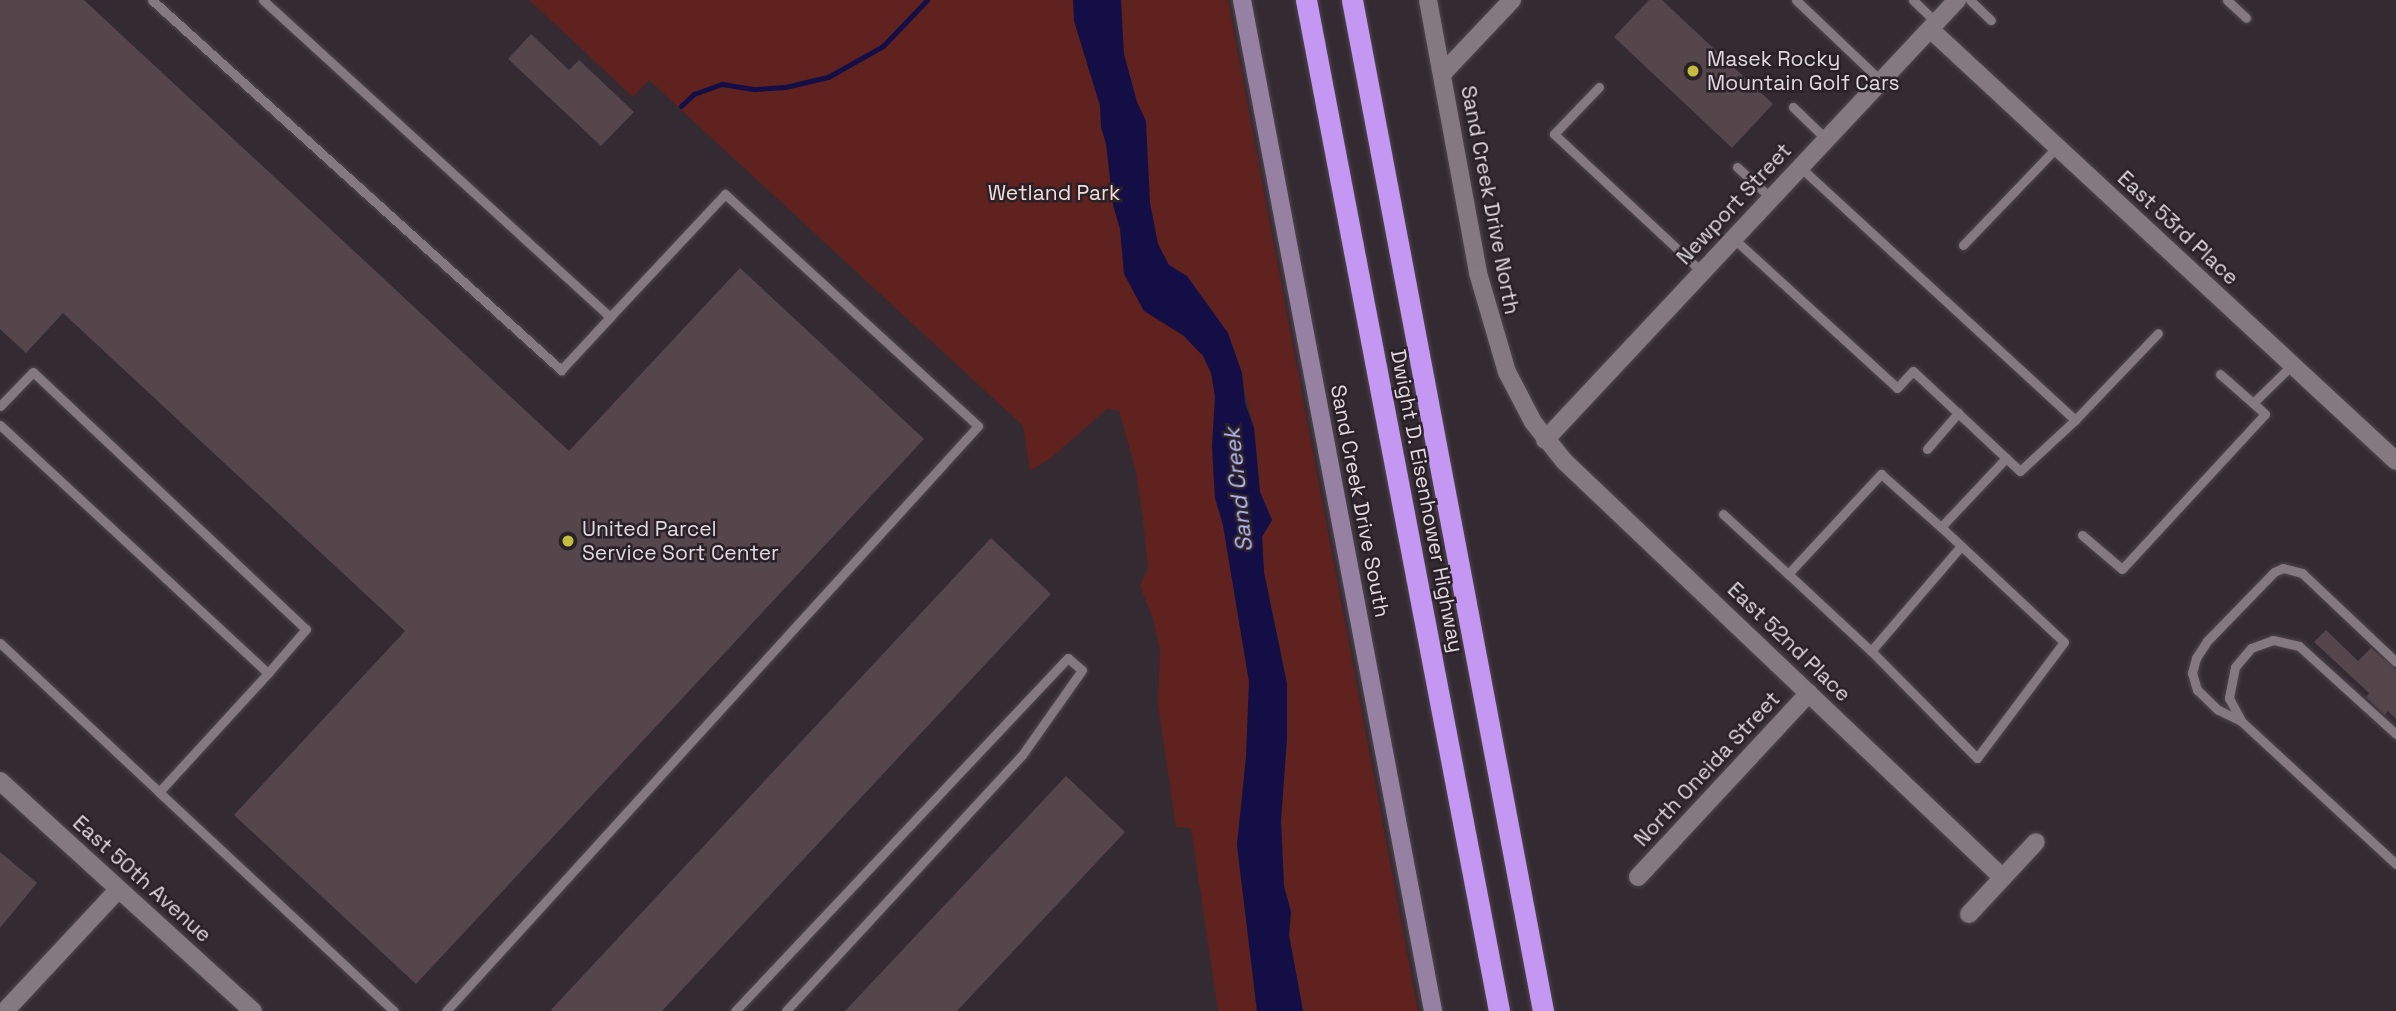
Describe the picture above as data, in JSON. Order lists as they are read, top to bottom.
{
  "streets": {
    "highway": ["Dwight D. Eisenhower Highway"],
    "main road": ["Sand Creek Drive South"],
    "street": [
      "Sand Creek Drive North",
      "Newport Street",
      "East 53rd Place",
      "East 52nd Place",
      "North Oneida Street",
      "East 50th Avenue"
    ]
  },
  "crossings": [
    ["Sand Creek Drive North", "Newport Street"],
    ["Sand Creek Drive North", "East 52nd Place"],
    ["Newport Street", "East 53rd Place"],
    ["Newport Street", "East 52nd Place"],
    ["East 52nd Place", "North Oneida Street"]
  ],
  "water": ["Sand Creek"],
  "parks": ["Wetland Park"],
  "places": ["Masek Rocky Mountain Golf Cars", "United Parcel Service Sort Center"]
}
